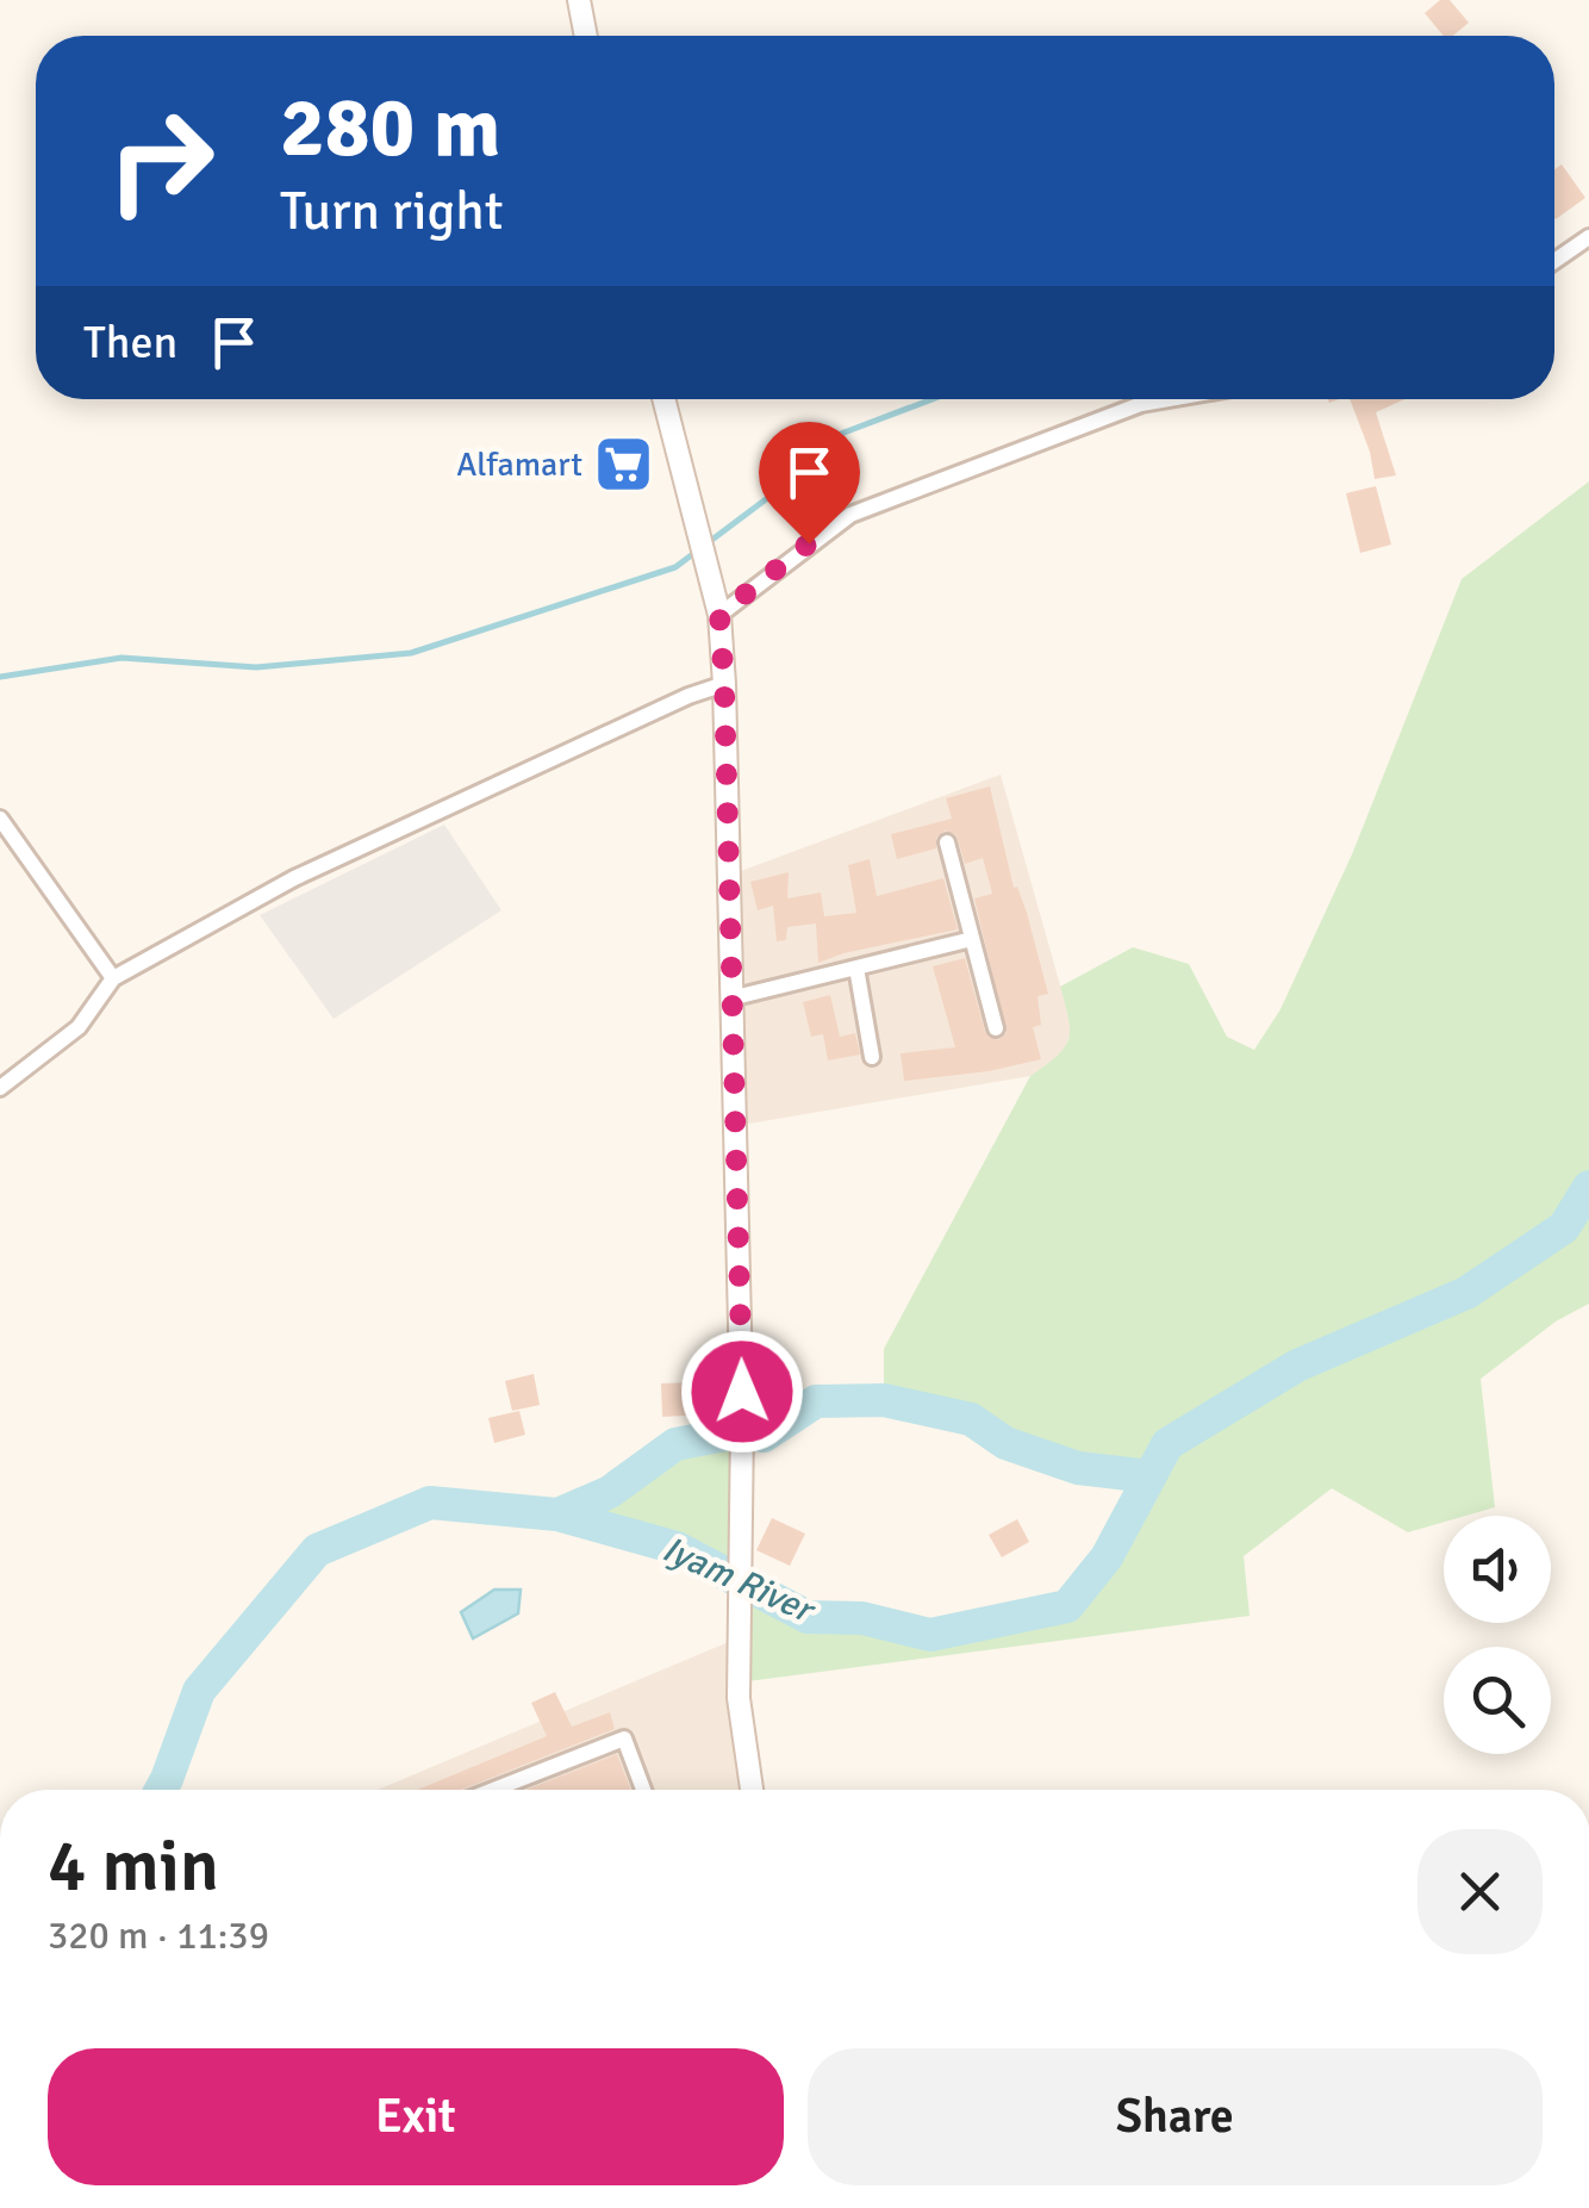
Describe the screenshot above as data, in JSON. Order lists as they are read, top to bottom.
{
  "water": ["Iyam River"],
  "places": {
    "supermarket": ["Alfamart"]
  },
  "page": {
    "turn": ["280 m", "Turn right"],
    "then": "Then",
    "heading": ["4 min", "320 m · 11:39"],
    "buttons": ["Exit", "Share"]
  }
}
